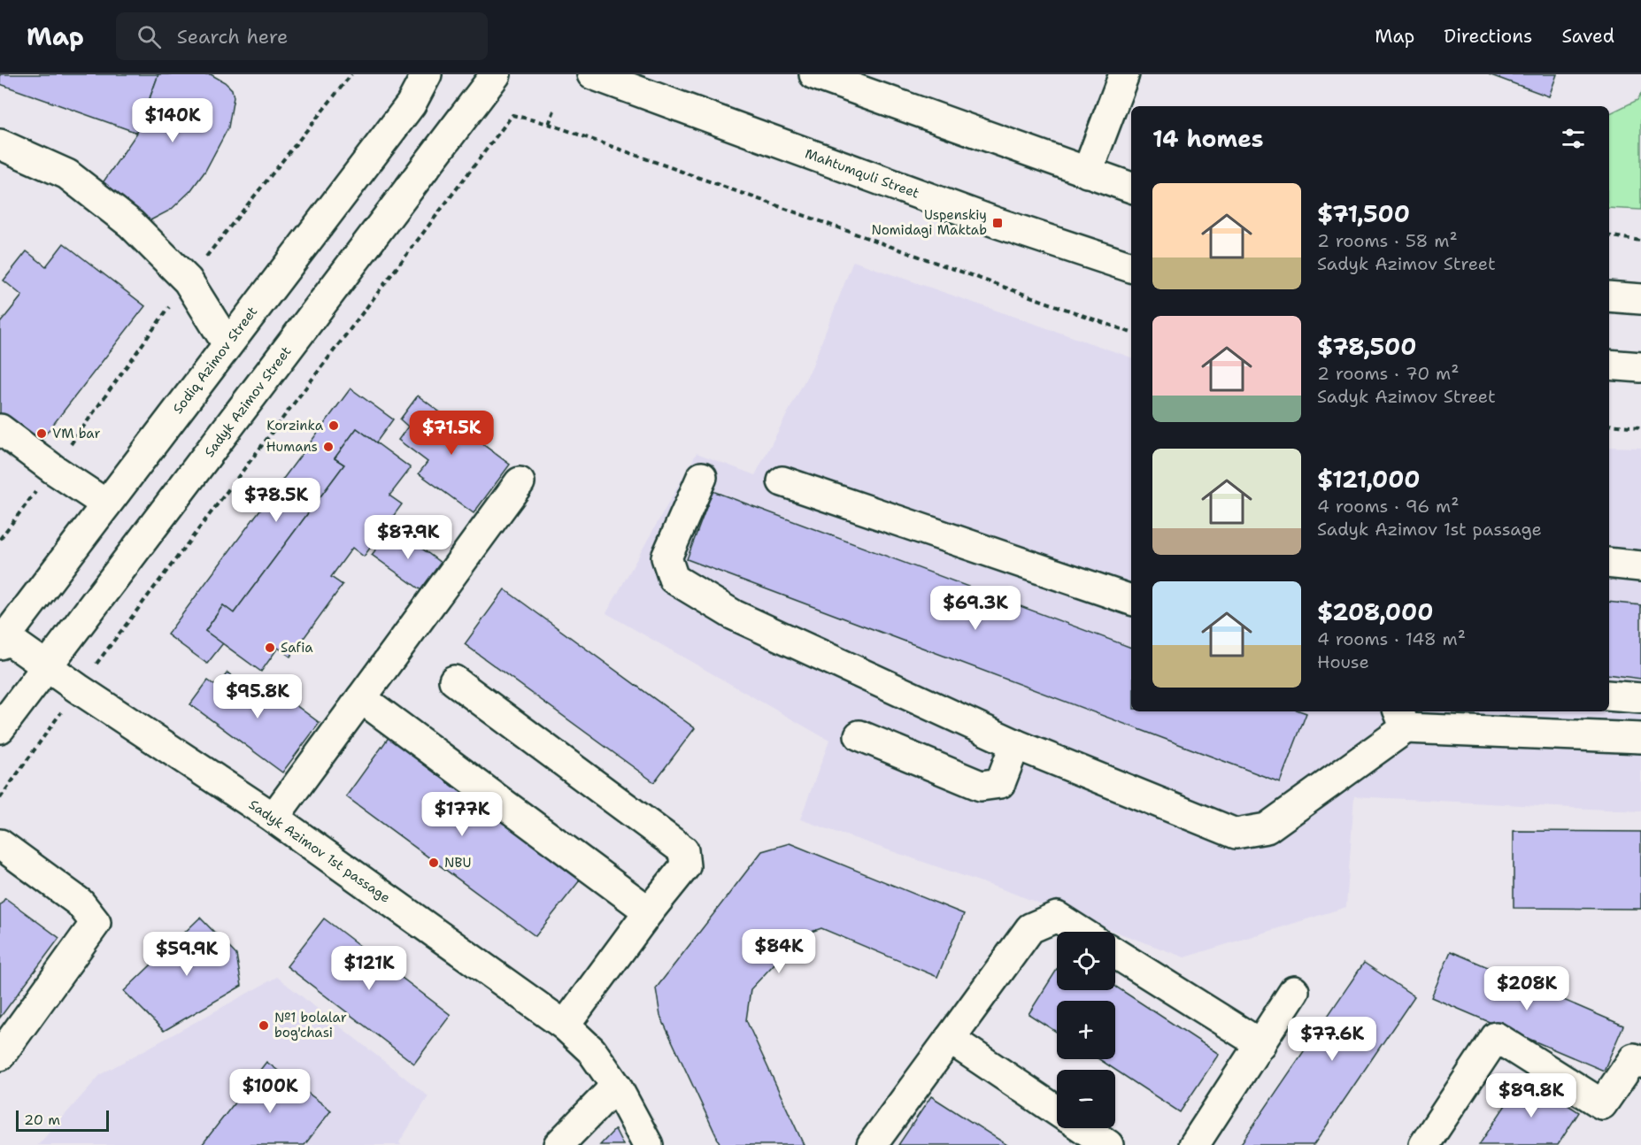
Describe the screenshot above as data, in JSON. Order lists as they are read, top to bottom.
{
  "streets": {
    "main road": [
      "Mahtumquli Street",
      "Sodiq Azimov Street",
      "Sadyk Azimov Street",
      "Sadyk Azimov 1st passage"
    ]
  },
  "crossings": [
    ["Sodiq Azimov Street", "Sadyk Azimov 1st passage"],
    ["Sadyk Azimov Street", "Sadyk Azimov 1st passage"]
  ],
  "places": {
    "transit": ["Uspenskiy Nomidagi Maktab"],
    "other": [
      "Korzinka",
      "VM bar",
      "Humans",
      "Safia",
      "NBU",
      "№1 bolalar bog'chasi"
    ]
  },
  "scale_bar": "20 m",
  "page": {
    "header": "Map",
    "search": "Search here",
    "nav": ["Map", "Directions", "Saved"],
    "price": [
      "$140K",
      "$71.5K",
      "$78.5K",
      "$87.9K",
      "$69.3K",
      "$95.8K",
      "$177K",
      "$84K",
      "$59.9K",
      "$121K",
      "$208K",
      "$77.6K",
      "$100K",
      "$89.8K"
    ],
    "heading": "14 homes",
    "list": [
      {
        "name": "$71,500",
        "note": "2 rooms · 58 m² · Sadyk Azimov Street"
      },
      {
        "name": "$78,500",
        "note": "2 rooms · 70 m² · Sadyk Azimov Street"
      },
      {
        "name": "$121,000",
        "note": "4 rooms · 96 m² · Sadyk Azimov 1st passage"
      },
      {
        "name": "$208,000",
        "note": "4 rooms · 148 m² · House"
      }
    ],
    "map_buttons": ["+", "−"],
    "scale": "20 m"
  }
}
